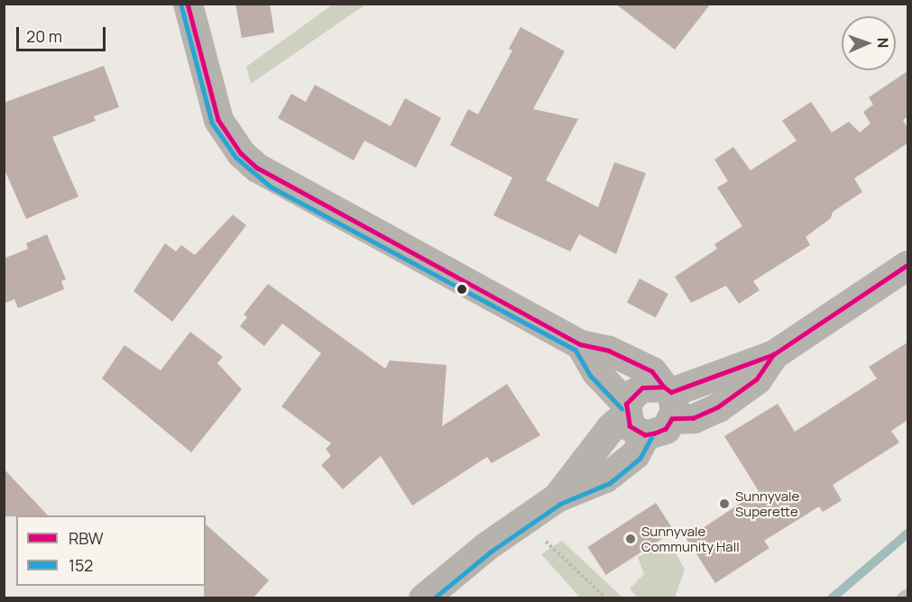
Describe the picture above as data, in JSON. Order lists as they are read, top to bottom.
{
  "places": ["Sunnyvale Superette", "Sunnyvale Community Hall"],
  "lines": ["transit line RBW", "transit line 152"],
  "legend": ["RBW", "152"],
  "scale_bar": "20 m",
  "north": "right"
}
